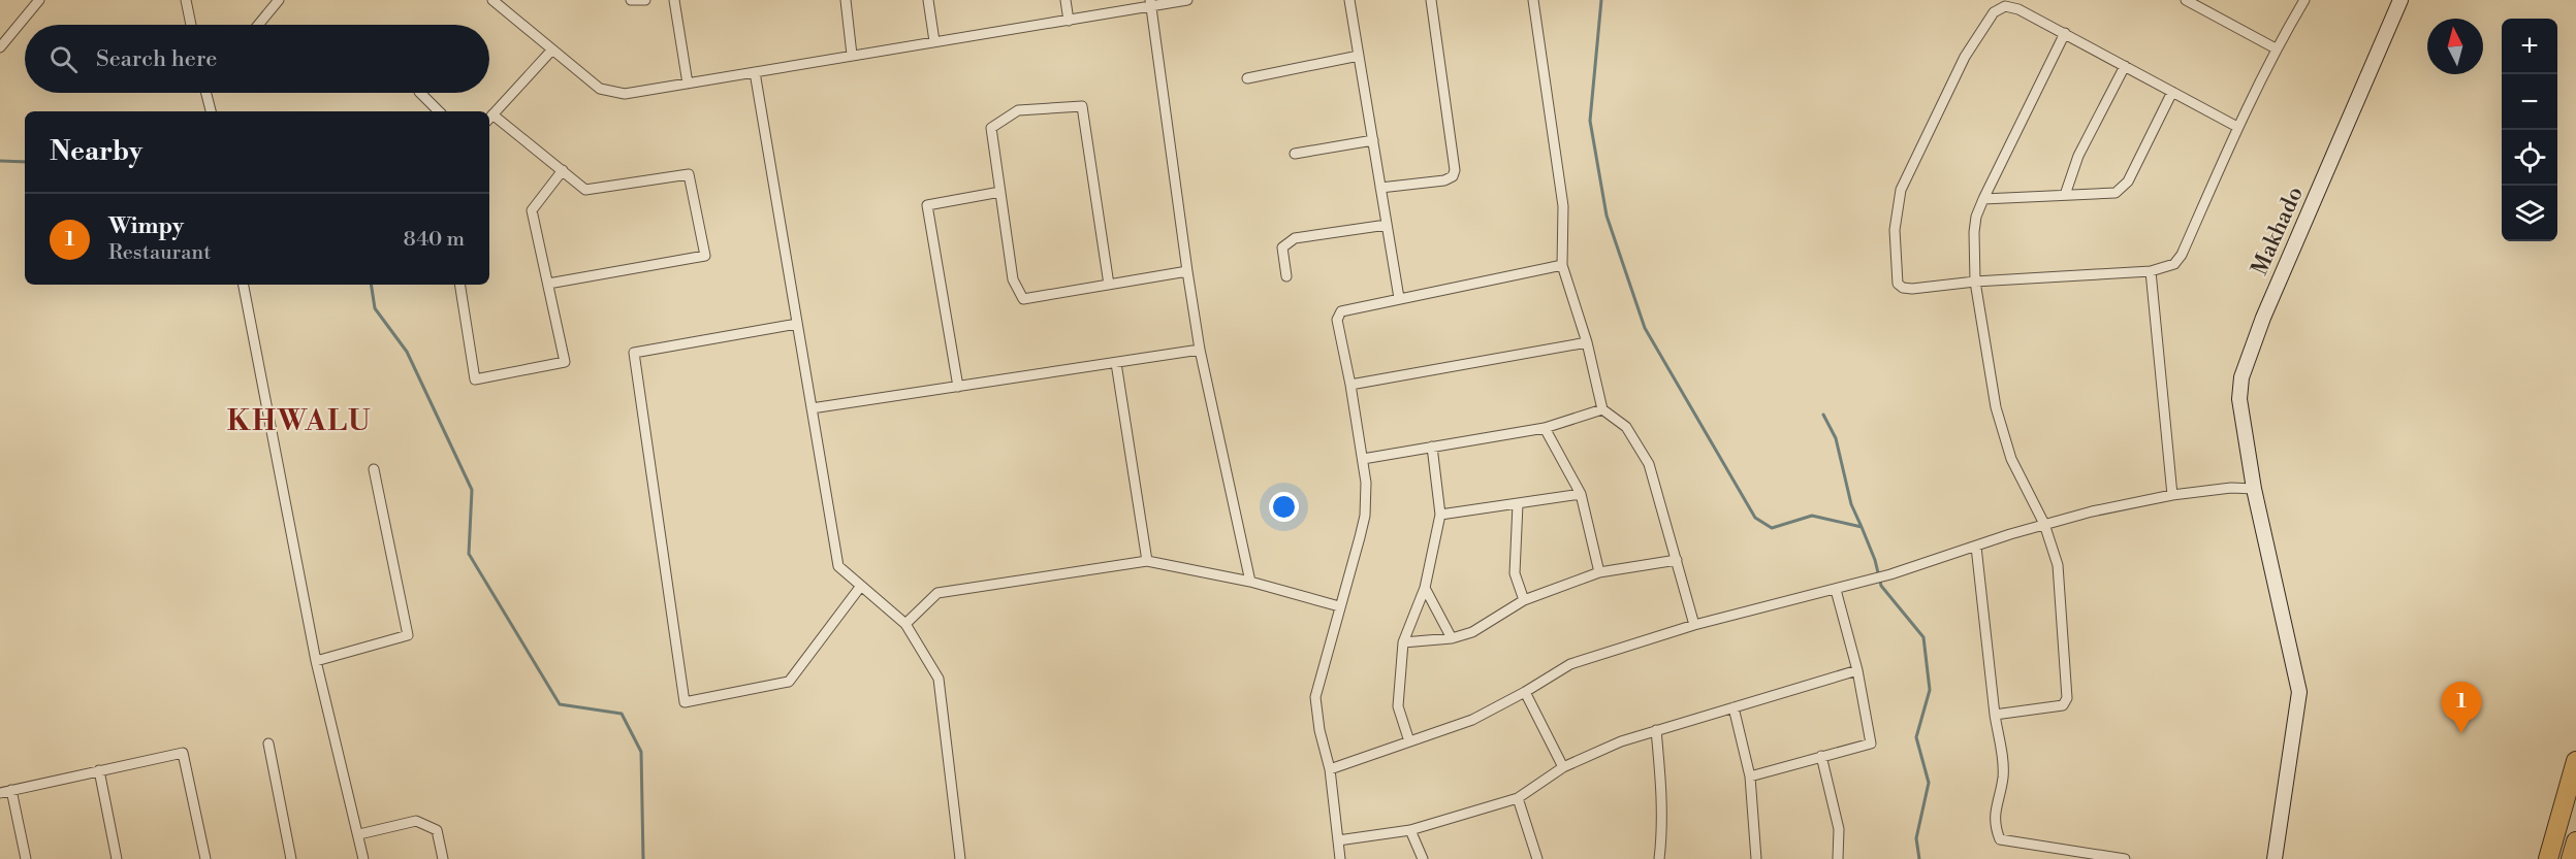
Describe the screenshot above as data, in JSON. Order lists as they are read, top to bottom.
{
  "streets": {
    "street": ["Makhado"]
  },
  "districts": ["KHWALU"],
  "north": "top",
  "page": {
    "map_buttons": ["+", "−"],
    "search": "Search here",
    "heading": "Nearby",
    "list": [
      {
        "mark": "1",
        "name": "Wimpy",
        "note": "Restaurant",
        "value": "840 m"
      }
    ],
    "pins": "1"
  }
}
